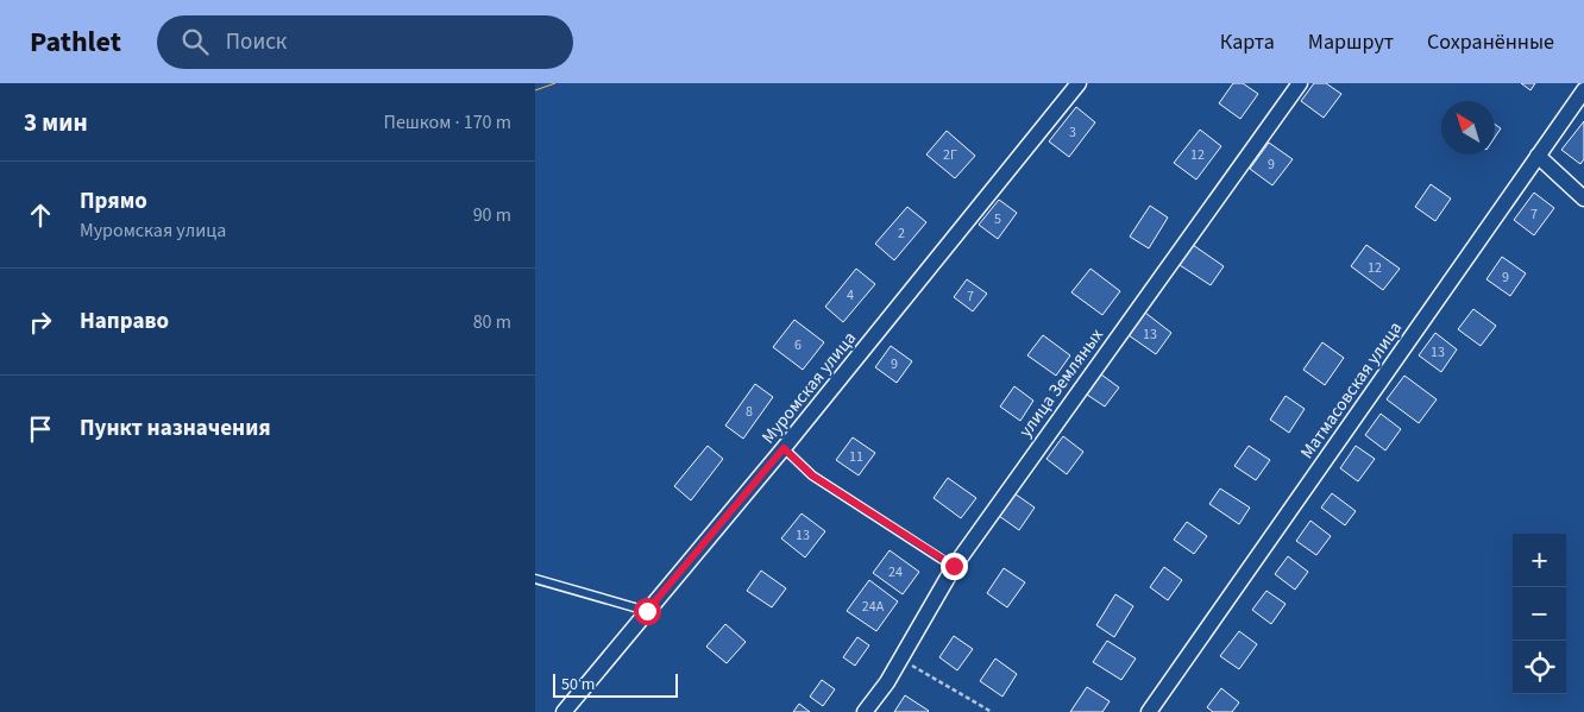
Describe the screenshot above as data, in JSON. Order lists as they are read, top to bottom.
{
  "streets": {
    "street": ["улица Земляных", "Муромская улица", "Матмасовская улица"]
  },
  "house_numbers": [
    "3",
    "2Г",
    "12",
    "9",
    "7",
    "5",
    "2",
    "12",
    "9",
    "4",
    "7",
    "13",
    "6",
    "13",
    "9",
    "8",
    "11",
    "13",
    "24",
    "24А"
  ],
  "scale_bar": "50 m",
  "north": "top left",
  "page": {
    "header": "Pathlet",
    "search": "Поиск",
    "nav": ["Карта", "Маршрут", "Сохранённые"],
    "heading": ["3 мин", "Пешком · 170 m"],
    "list": [
      ["Прямо", "Муромская улица", "90 m"],
      ["Направо", "80 m"],
      "Пункт назначения"
    ],
    "map_buttons": ["+", "−"],
    "scale": "50 m"
  }
}
